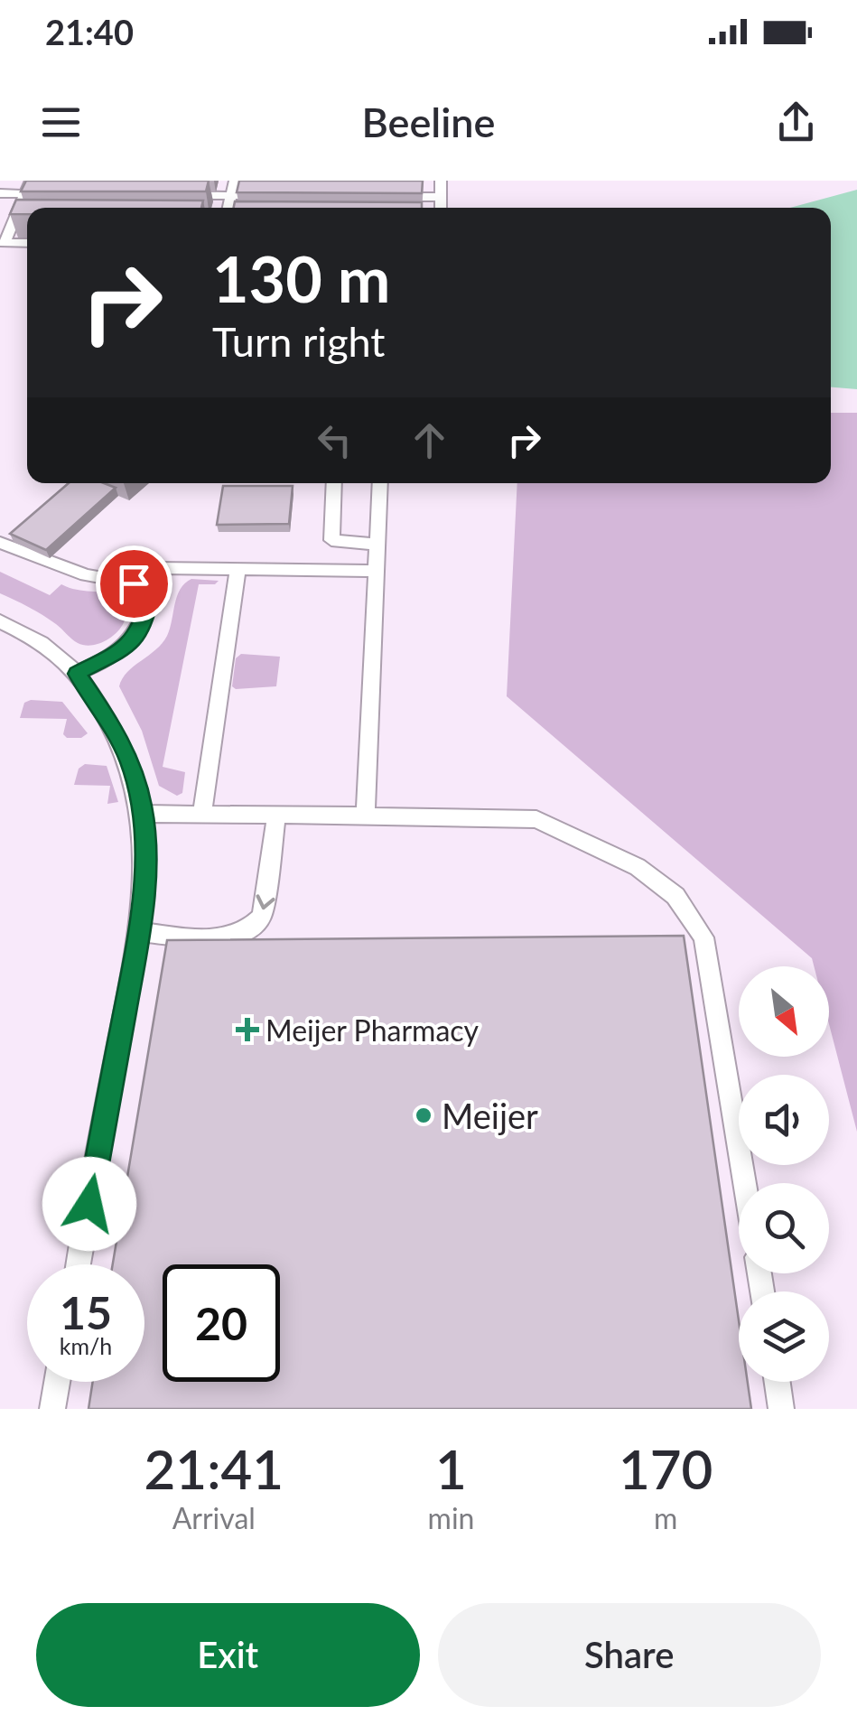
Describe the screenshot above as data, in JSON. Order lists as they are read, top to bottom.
{
  "places": {
    "health": ["Meijer Pharmacy"],
    "other": ["Meijer"]
  },
  "north": "bottom right",
  "page": {
    "status": "21:40",
    "header": "Beeline",
    "turn": ["130 m", "Turn right"],
    "speed": "15 km/h",
    "limit": "20",
    "eta": [
      "21:41",
      "Arrival",
      "1",
      "min",
      "170",
      "m"
    ],
    "buttons": ["Exit", "Share"]
  }
}
